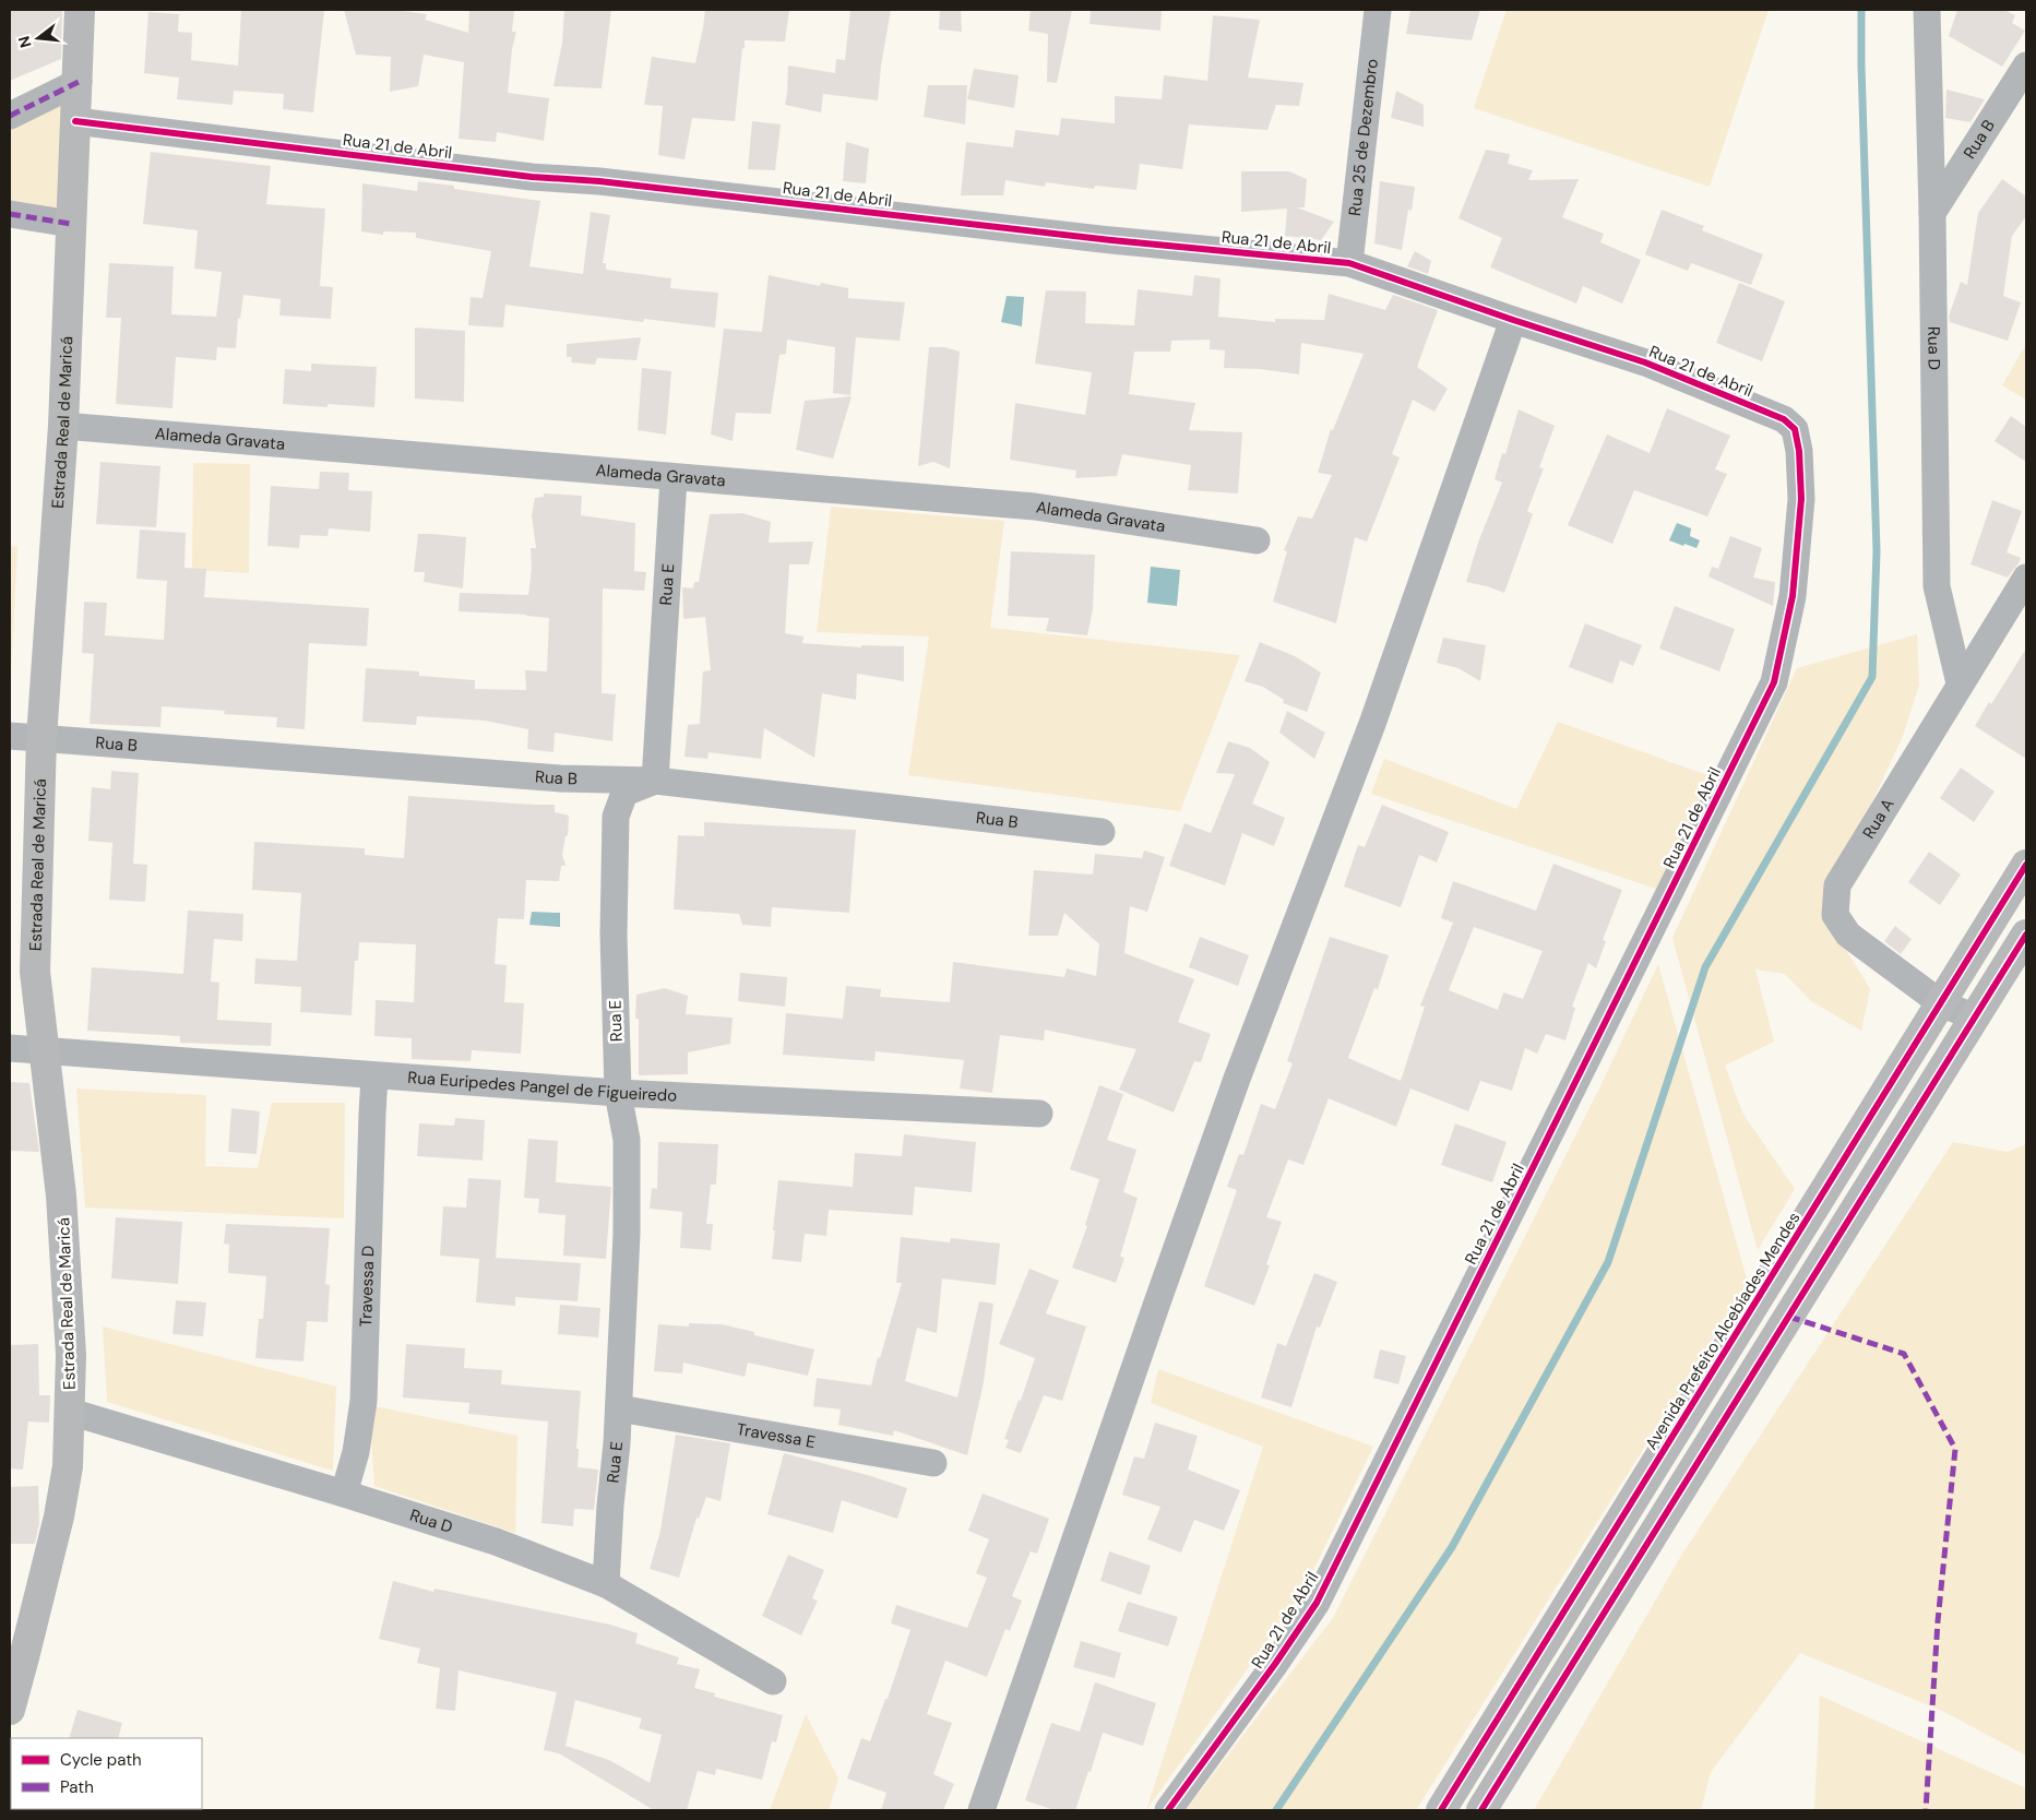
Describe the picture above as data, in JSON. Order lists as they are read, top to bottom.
{
  "streets": {
    "main road": ["Estrada Real de Maricá", "Avenida Prefeito Alcebíades Mendes"],
    "street": [
      "Rua 25 de Dezembro",
      "Rua B",
      "Rua 21 de Abril",
      "Rua D",
      "Alameda Gravata",
      "Rua E",
      "Rua A",
      "Rua Euripedes Pangel de Figueiredo",
      "Travessa D",
      "Travessa E"
    ]
  },
  "crossings": [
    ["Rua 25 de Dezembro", "Rua 21 de Abril"],
    ["Rua B", "Rua D"],
    ["Rua B", "Estrada Real de Maricá"],
    ["Rua B", "Rua E"],
    ["Rua 21 de Abril", "Estrada Real de Maricá"],
    ["Rua D", "Estrada Real de Maricá"],
    ["Rua D", "Rua E"],
    ["Rua D", "Rua A"],
    ["Rua D", "Travessa D"],
    ["Estrada Real de Maricá", "Alameda Gravata"],
    ["Estrada Real de Maricá", "Rua Euripedes Pangel de Figueiredo"],
    ["Alameda Gravata", "Rua E"],
    ["Rua E", "Rua Euripedes Pangel de Figueiredo"],
    ["Rua E", "Travessa E"],
    ["Rua A", "Avenida Prefeito Alcebíades Mendes"],
    ["Rua Euripedes Pangel de Figueiredo", "Travessa D"]
  ],
  "legend": ["Cycle path", "Path"],
  "north": "left"
}
